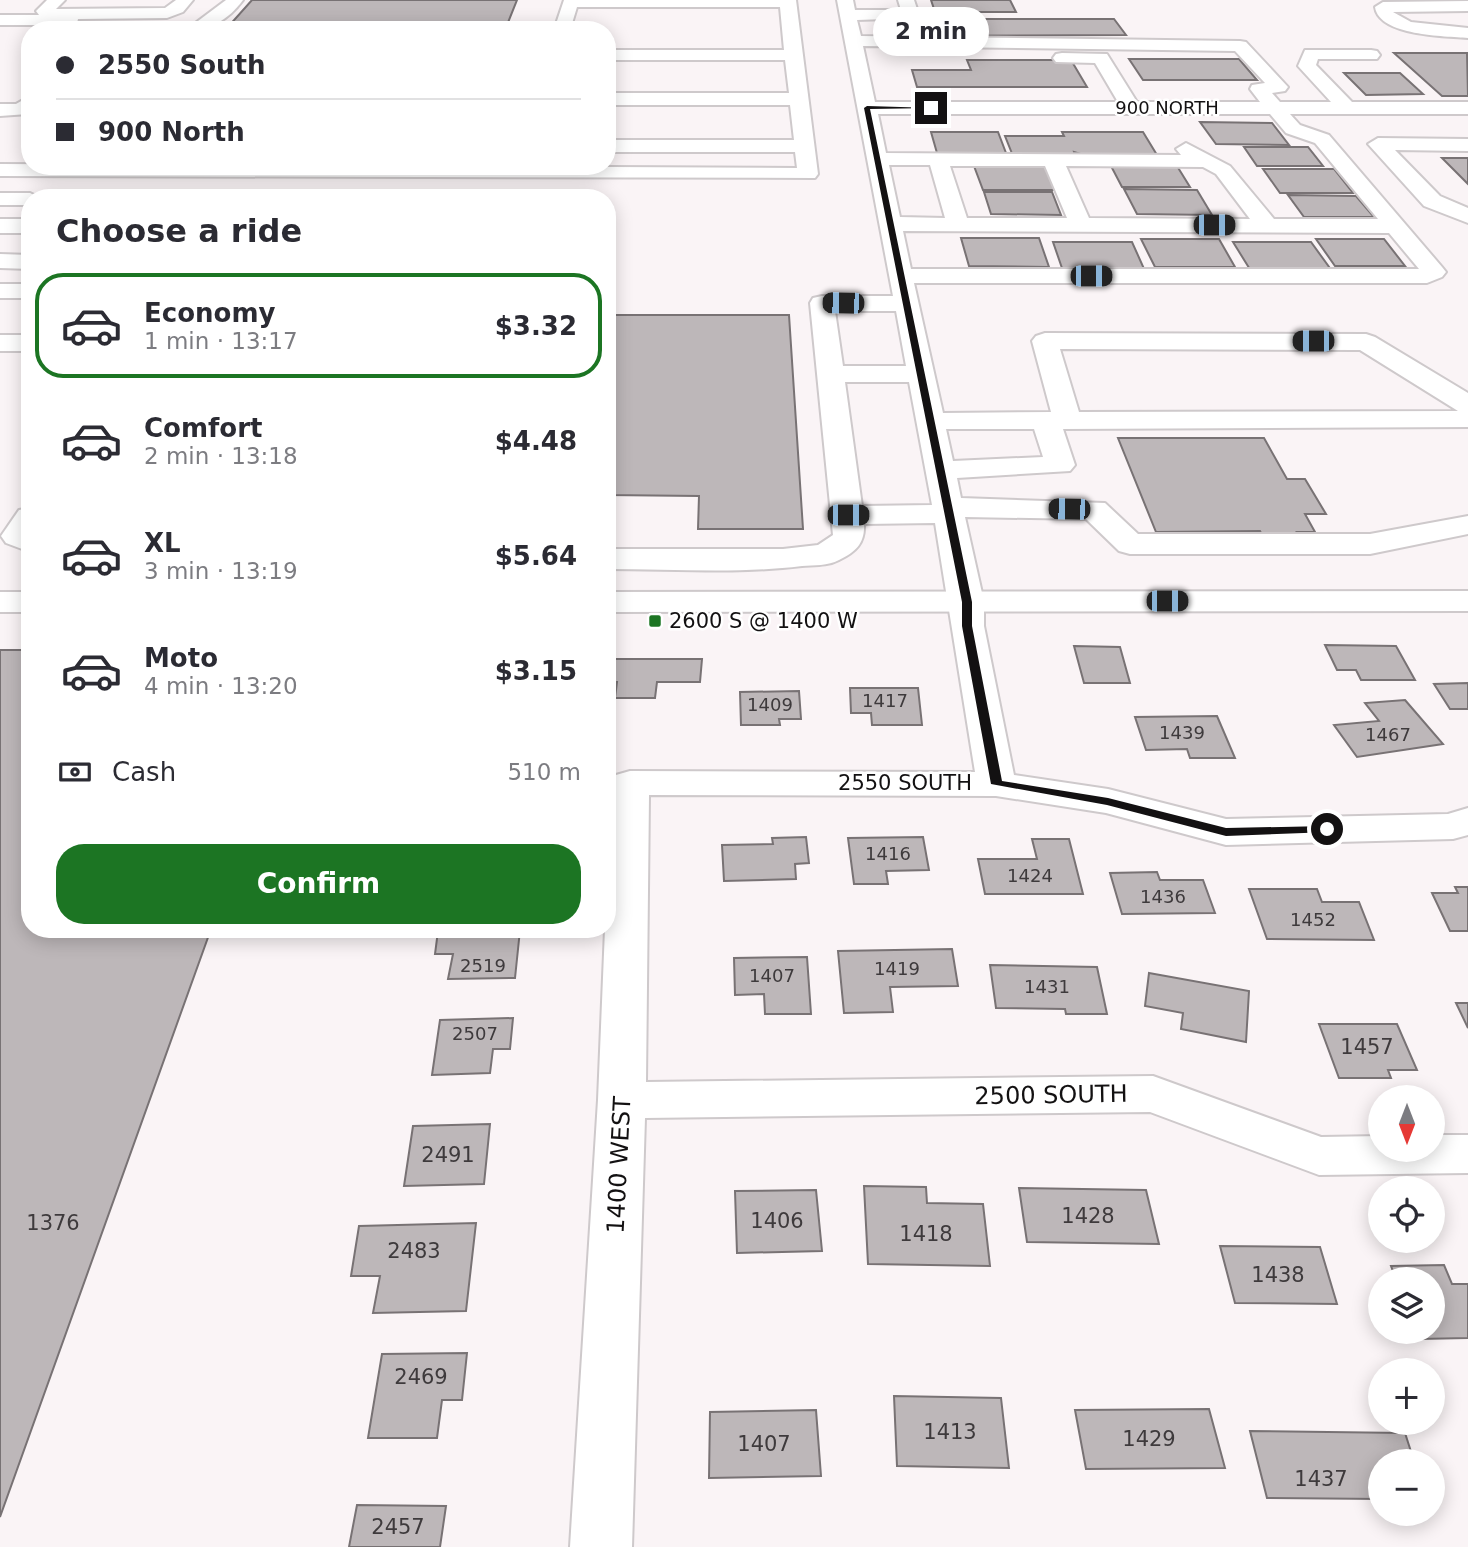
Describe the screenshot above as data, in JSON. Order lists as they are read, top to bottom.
{
  "streets": {
    "street": [
      "900 NORTH",
      "2550 SOUTH",
      "2500 SOUTH",
      "1400 WEST"
    ]
  },
  "crossings": [
    ["2550 SOUTH", "1400 WEST"],
    ["2500 SOUTH", "1400 WEST"]
  ],
  "places": {
    "transit": ["2600 S @ 1400 W"]
  },
  "house_numbers": [
    "1417",
    "1409",
    "1439",
    "1467",
    "1416",
    "1424",
    "1436",
    "1452",
    "2519",
    "1419",
    "1407",
    "1431",
    "2507",
    "1457",
    "2491",
    "1428",
    "1406",
    "1376",
    "1418",
    "2483",
    "1438",
    "2469",
    "1413",
    "1429",
    "1407",
    "1437",
    "2457"
  ],
  "north": "bottom",
  "page": {
    "bubble": "2 min",
    "banner": ["2550 South", "900 North"],
    "heading": "Choose a ride",
    "list": [
      {
        "name": "Economy",
        "note": "1 min · 13:17",
        "value": "$3.32"
      },
      {
        "name": "Comfort",
        "note": "2 min · 13:18",
        "value": "$4.48"
      },
      {
        "name": "XL",
        "note": "3 min · 13:19",
        "value": "$5.64"
      },
      {
        "name": "Moto",
        "note": "4 min · 13:20",
        "value": "$3.15"
      }
    ],
    "pay": ["Cash", "510 m"],
    "buttons": "Confirm",
    "map_buttons": ["+", "−"]
  }
}
